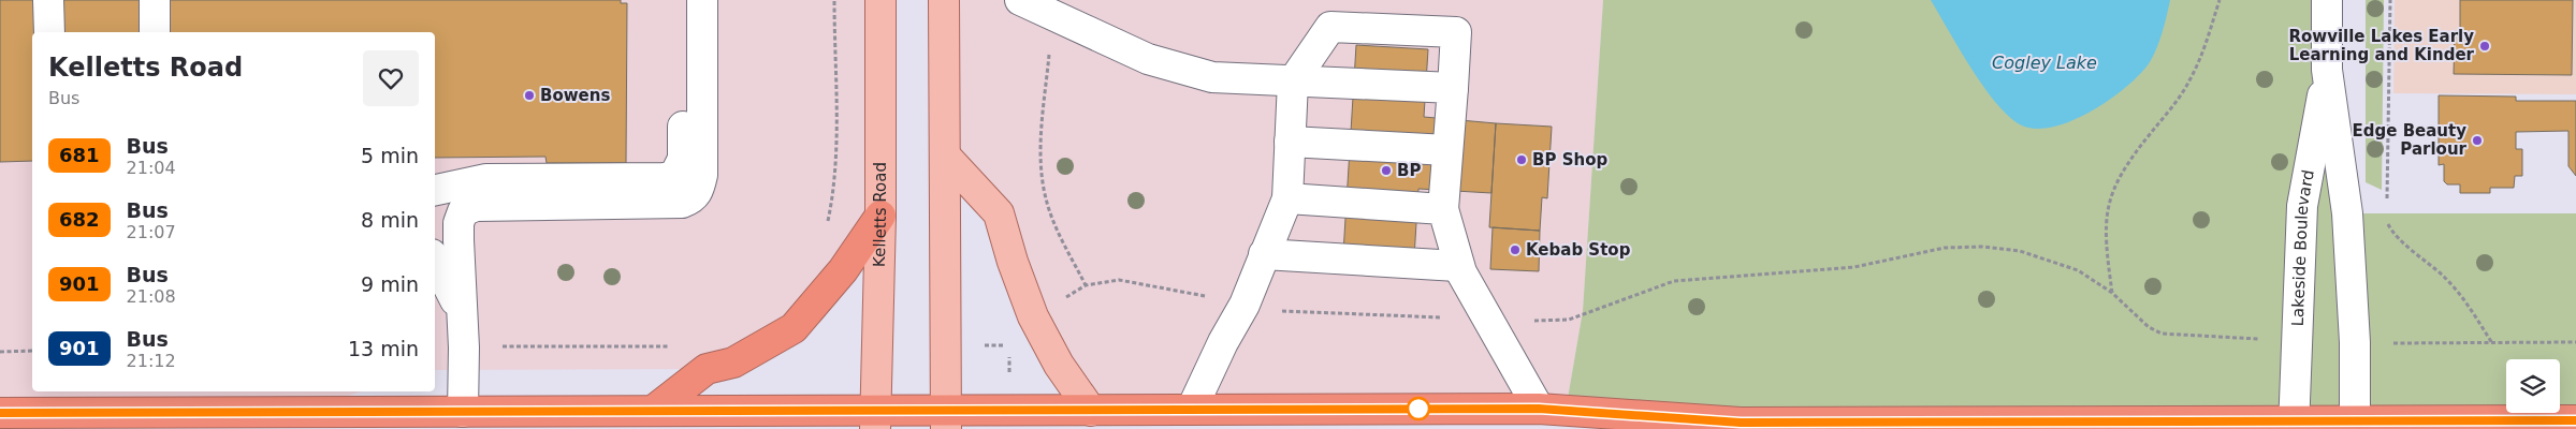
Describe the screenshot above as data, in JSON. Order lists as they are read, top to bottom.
{
  "streets": {
    "main road": ["Kelletts Road"],
    "street": ["Lakeside Boulevard"]
  },
  "water": ["Cogley Lake"],
  "places": [
    "Rowville Lakes Early Learning and Kinder",
    "Bowens",
    "Edge Beauty Parlour",
    "BP Shop",
    "BP",
    "Kebab Stop"
  ],
  "lines": ["bus line 681"],
  "page": {
    "heading": ["Kelletts Road", "Bus"],
    "list": [
      {
        "mark": "681",
        "name": "Bus",
        "note": "21:04",
        "value": "5 min"
      },
      {
        "mark": "682",
        "name": "Bus",
        "note": "21:07",
        "value": "8 min"
      },
      {
        "mark": "901",
        "name": "Bus",
        "note": "21:08",
        "value": "9 min"
      },
      {
        "mark": "901",
        "name": "Bus",
        "note": "21:12",
        "value": "13 min"
      }
    ]
  }
}
